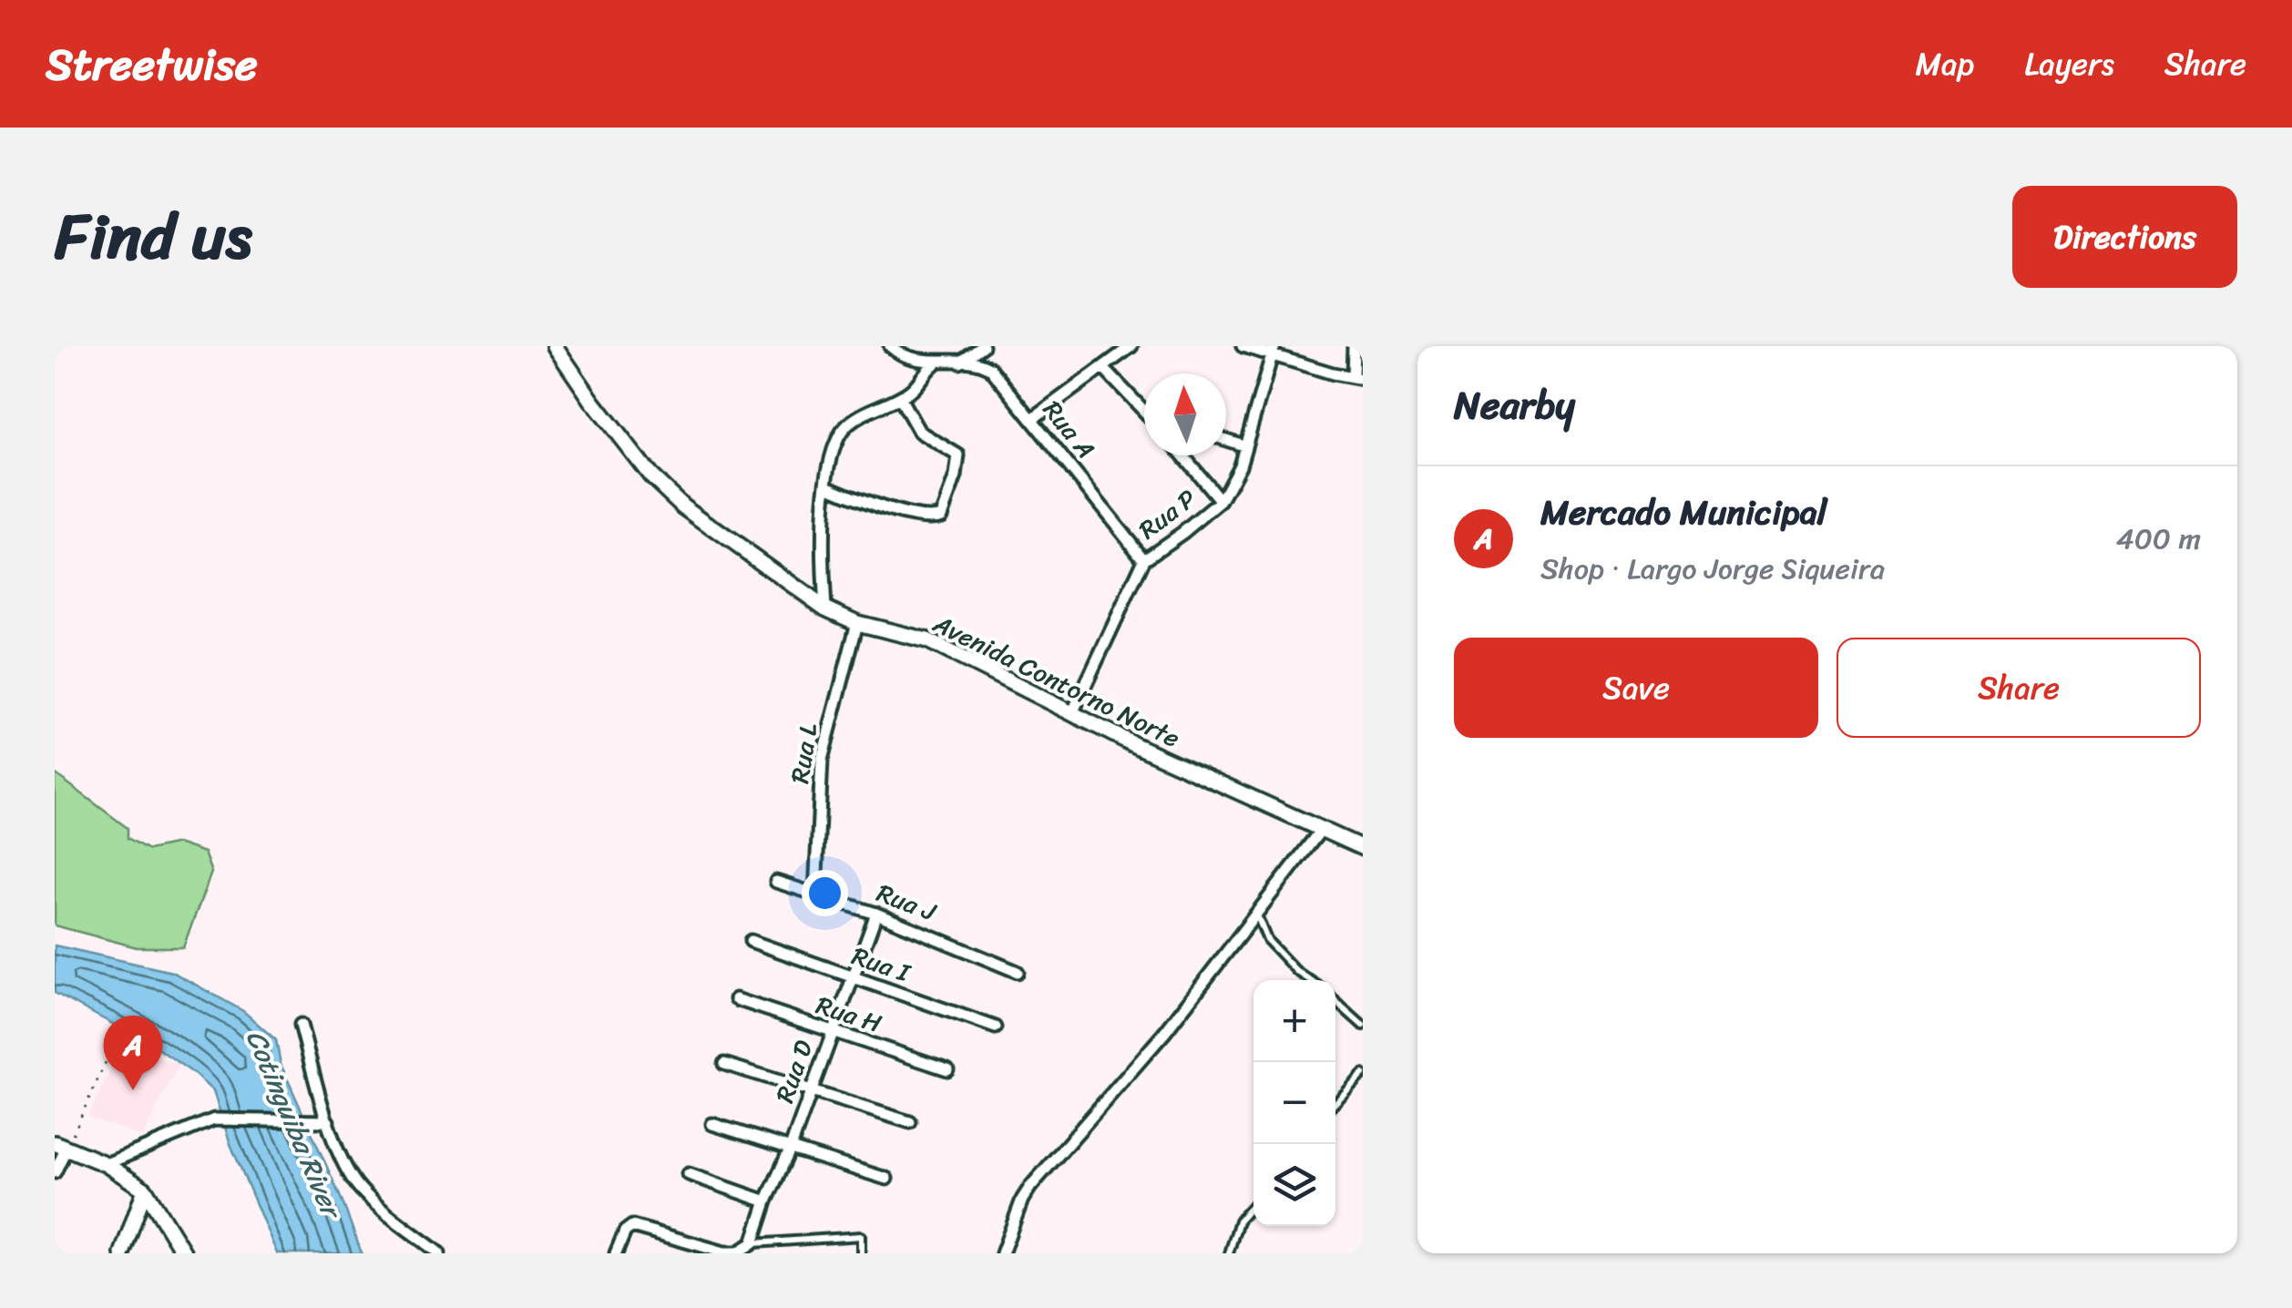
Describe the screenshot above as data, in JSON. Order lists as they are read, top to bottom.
{
  "streets": {
    "street": [
      "Rua A",
      "Rua P",
      "Avenida Contorno Norte",
      "Rua L",
      "Rua J",
      "Rua I",
      "Rua H",
      "Rua D"
    ]
  },
  "crossings": [
    ["Rua A", "Rua P"],
    ["Rua P", "Avenida Contorno Norte"],
    ["Avenida Contorno Norte", "Rua L"],
    ["Rua L", "Rua J"],
    ["Rua J", "Rua D"],
    ["Rua I", "Rua D"],
    ["Rua H", "Rua D"]
  ],
  "water": ["Cotinguiba River"],
  "north": "top",
  "page": {
    "header": "Streetwise",
    "nav": ["Map", "Layers", "Share"],
    "title": "Find us",
    "buttons": [
      "Directions",
      ["Save", "Share"]
    ],
    "heading": "Nearby",
    "list": [
      {
        "mark": "A",
        "name": "Mercado Municipal",
        "note": "Shop · Largo Jorge Siqueira",
        "value": "400 m"
      }
    ],
    "map_buttons": ["+", "−"],
    "pins": "A"
  }
}
